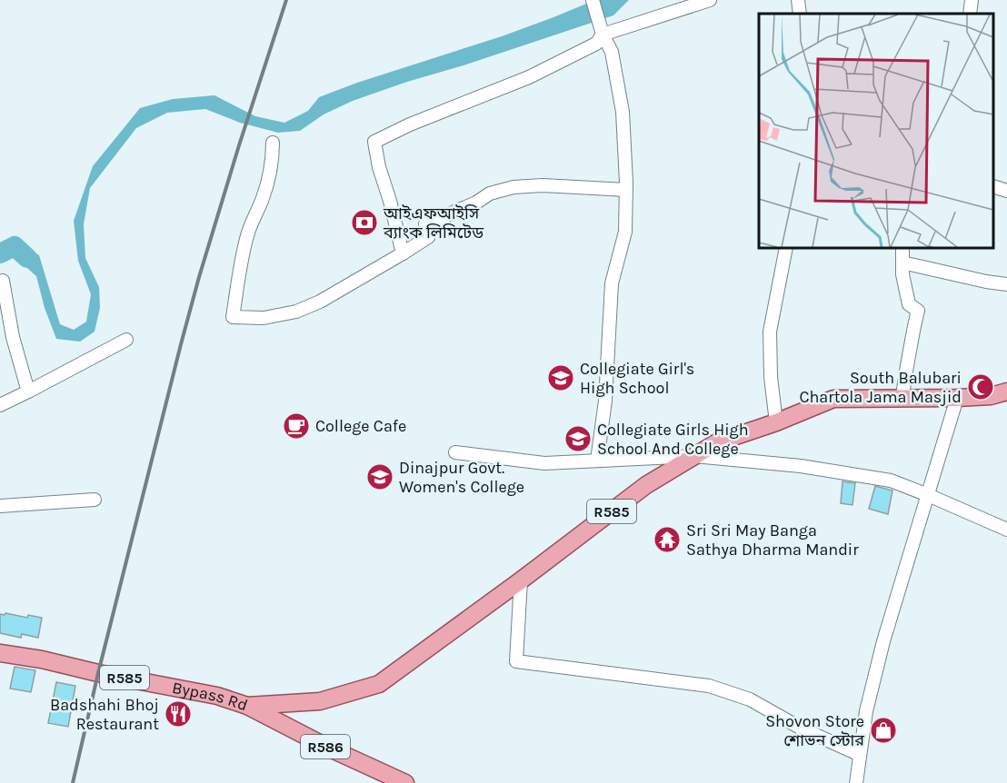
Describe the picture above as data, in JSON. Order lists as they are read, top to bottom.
{
  "streets": {
    "main road": ["R585", "Bypass Rd", "R586"]
  },
  "crossings": [
    ["R585", "Bypass Rd"]
  ],
  "places": {
    "bank": ["আইএফআইসি ব্যাংক লিমিটেড"],
    "school or university": ["Collegiate Girl's High School", "Collegiate Girls High School And College", "Dinajpur Govt. Women's College"],
    "mosque": ["South Balubari Chartola Jama Masjid"],
    "cafe": ["College Cafe"],
    "temple": ["Sri Sri May Banga Sathya Dharma Mandir"],
    "restaurant": ["Badshahi Bhoj Restaurant"],
    "shop": ["Shovon Store শোভন স্টোর"]
  }
}
